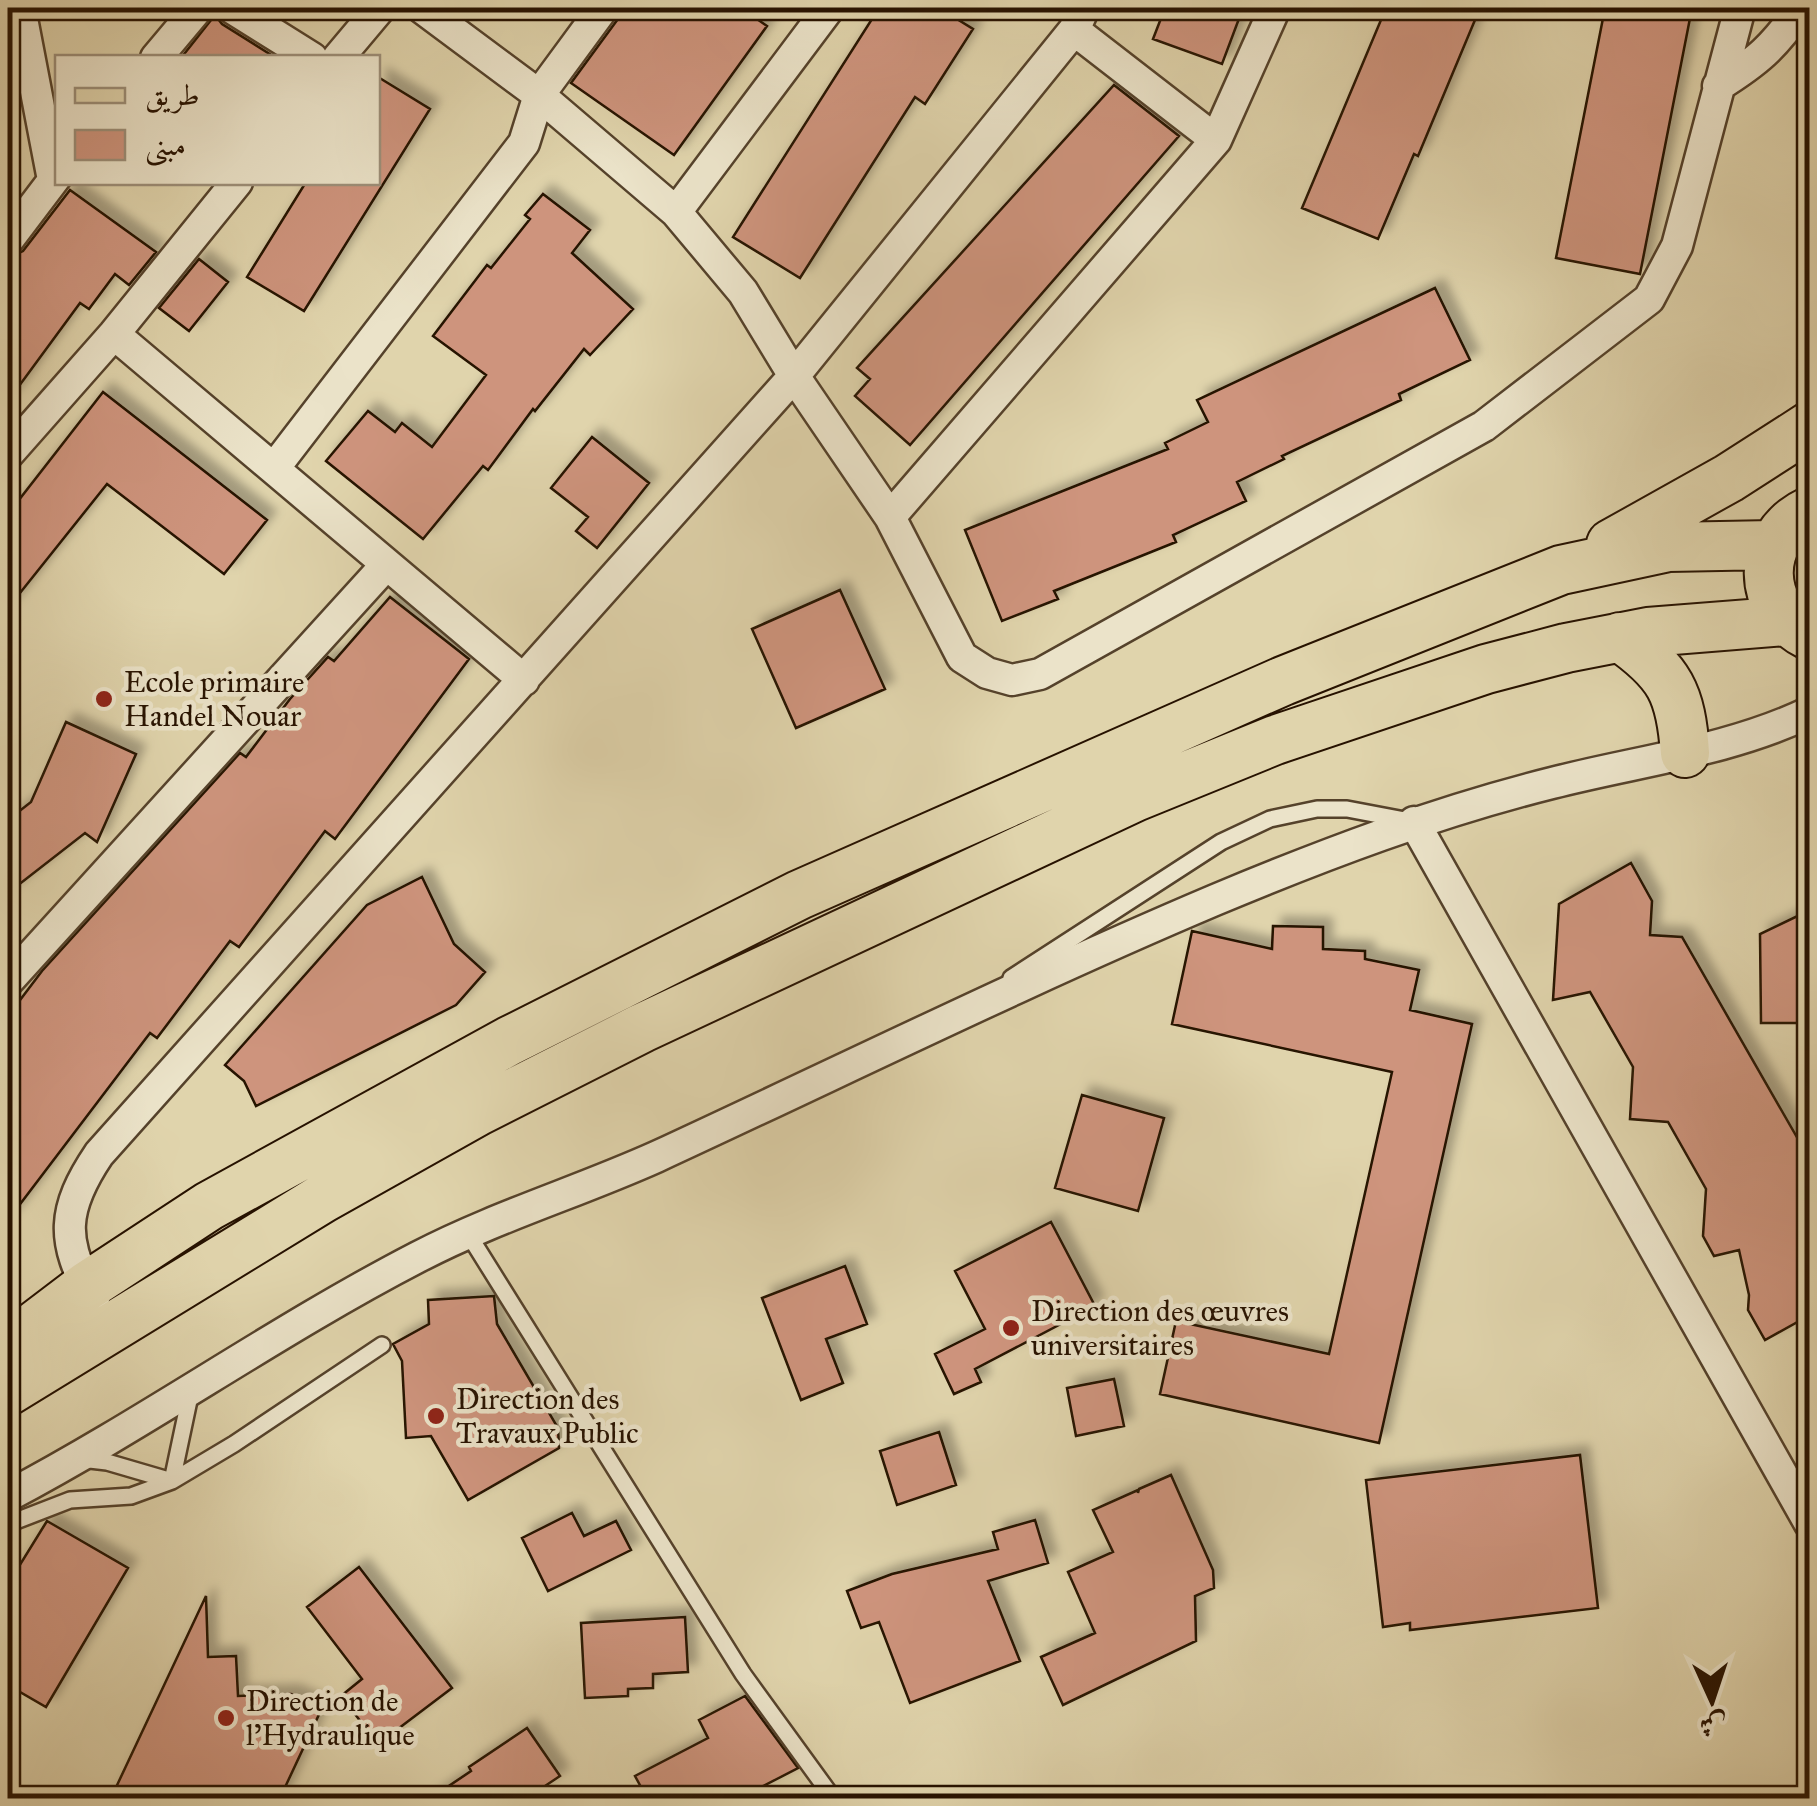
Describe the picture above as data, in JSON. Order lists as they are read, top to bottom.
{
  "places": [
    "Ecole primaire Handel Nouar",
    "Direction des œuvres universitaires",
    "Direction des Travaux Public",
    "Direction de l'Hydraulique"
  ],
  "legend": ["طريق", "مبنى"],
  "north": "bottom"
}
